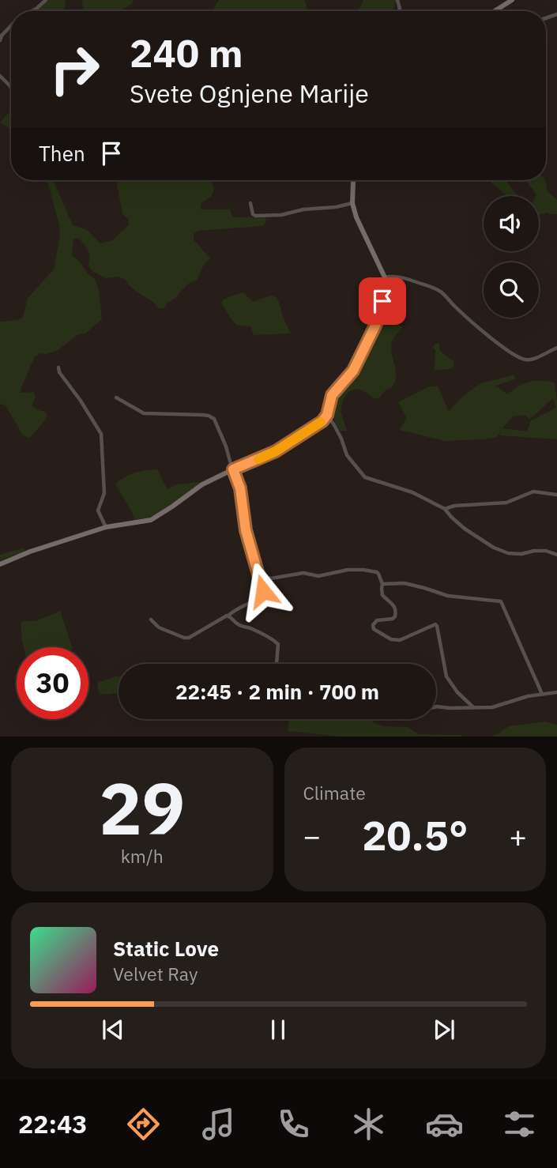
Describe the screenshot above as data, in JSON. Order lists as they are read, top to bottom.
{
  "page": {
    "turn": ["240 m", "Svete Ognjene Marije"],
    "then": "Then",
    "limit": "30",
    "trip": "22:45 · 2 min · 700 m",
    "tile": [
      ["29", "km/h"],
      "Climate"
    ],
    "heat": ["−", "20.5°", "+"],
    "song": ["Static Love", "Velvet Ray"],
    "tabs": "22:43"
  }
}
